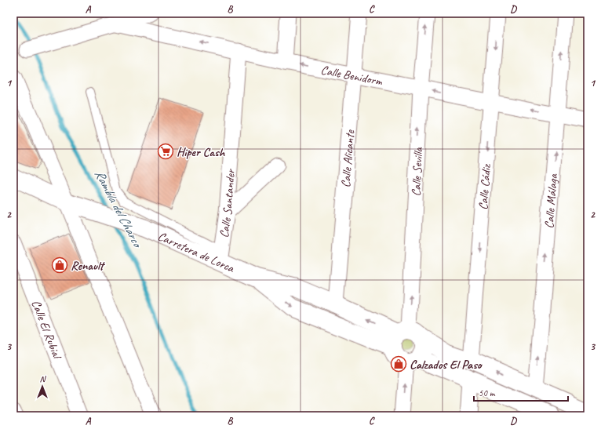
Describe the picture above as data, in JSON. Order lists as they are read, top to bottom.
{
  "streets": {
    "main road": ["Carretera de Lorca"],
    "street": [
      "Calle Benidorm",
      "Calle Alicante",
      "Calle Sevilla",
      "Calle Cádiz",
      "Calle Málaga",
      "Calle Santander",
      "Calle El Rubial"
    ]
  },
  "crossings": [
    ["Calle Benidorm", "Calle Alicante"],
    ["Calle Benidorm", "Calle Sevilla"],
    ["Calle Benidorm", "Calle Cádiz"],
    ["Calle Benidorm", "Calle Málaga"],
    ["Calle Benidorm", "Calle Santander"],
    ["Calle Alicante", "Carretera de Lorca"],
    ["Calle Sevilla", "Carretera de Lorca"],
    ["Calle Cádiz", "Carretera de Lorca"],
    ["Calle Málaga", "Carretera de Lorca"],
    ["Calle Santander", "Carretera de Lorca"]
  ],
  "one_way": [
    "Calle Benidorm",
    "Calle Sevilla",
    "Calle Cádiz",
    "Calle Málaga"
  ],
  "water": ["Rambla del Charco"],
  "places": {
    "supermarket": ["Hiper Cash"],
    "shop": ["Renault", "Calzados El Paso"]
  },
  "scale_bar": "50 m",
  "north": "top",
  "grid": {
    "columns": [
      "A",
      "B",
      "C",
      "D"
    ],
    "rows": ["1", "2", "3"]
  }
}
